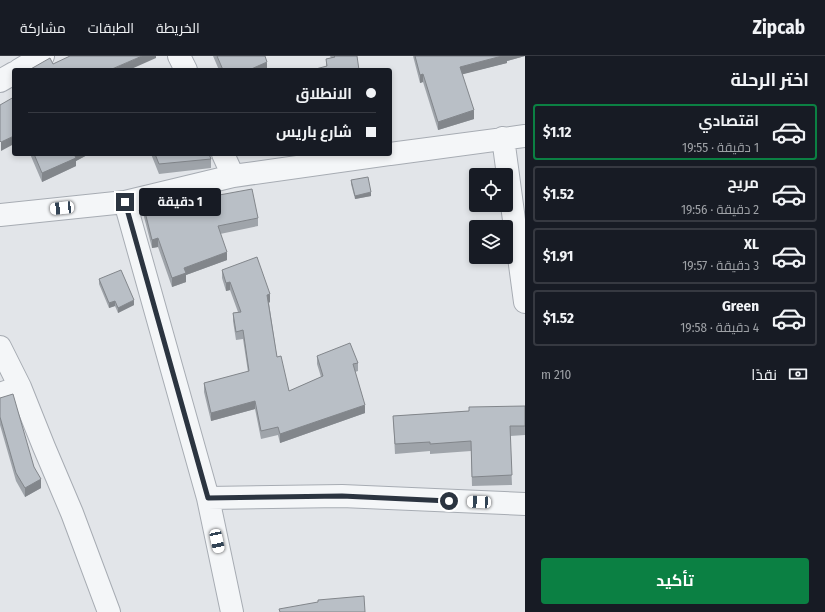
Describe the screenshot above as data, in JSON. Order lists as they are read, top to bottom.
{
  "page": {
    "header": "Zipcab",
    "nav": ["الخريطة", "الطبقات", "مشاركة"],
    "heading": "اختر الرحلة",
    "banner": ["الانطلاق", "شارع باريس"],
    "list": [
      {
        "name": "اقتصادي",
        "note": "1 دقيقة · 19:55",
        "value": "$1.12"
      },
      {
        "name": "مريح",
        "note": "2 دقيقة · 19:56",
        "value": "$1.52"
      },
      {
        "name": "XL",
        "note": "3 دقيقة · 19:57",
        "value": "$1.91"
      },
      {
        "name": "Green",
        "note": "4 دقيقة · 19:58",
        "value": "$1.52"
      }
    ],
    "bubble": "1 دقيقة",
    "pay": ["نقدًا", "210 m"],
    "buttons": "تأكيد"
  }
}
